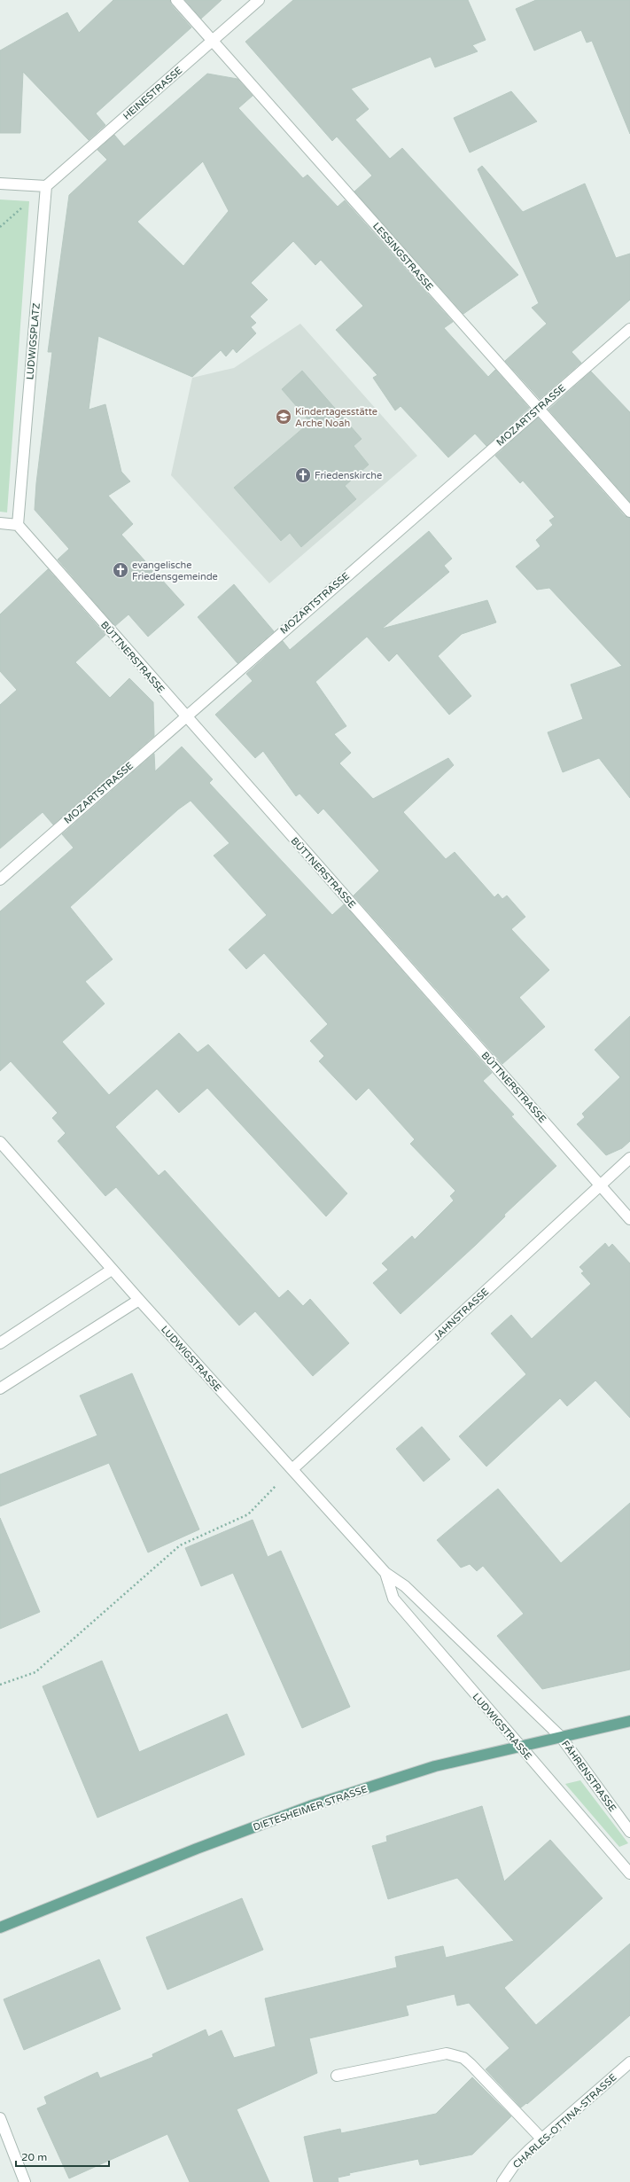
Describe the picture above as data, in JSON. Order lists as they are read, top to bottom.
{
  "streets": {
    "main road": ["DIETESHEIMER STRASSE"],
    "street": [
      "HEINESTRASSE",
      "LESSINGSTRASSE",
      "LUDWIGSPLATZ",
      "MOZARTSTRASSE",
      "BÜTTNERSTRASSE",
      "JAHNSTRASSE",
      "LUDWIGSTRASSE",
      "FÄHRENSTRASSE",
      "CHARLES-OTTINA-STRASSE"
    ]
  },
  "crossings": [
    ["HEINESTRASSE", "LESSINGSTRASSE"],
    ["HEINESTRASSE", "LUDWIGSPLATZ"],
    ["LESSINGSTRASSE", "MOZARTSTRASSE"],
    ["LUDWIGSPLATZ", "BÜTTNERSTRASSE"],
    ["MOZARTSTRASSE", "BÜTTNERSTRASSE"],
    ["BÜTTNERSTRASSE", "JAHNSTRASSE"],
    ["JAHNSTRASSE", "LUDWIGSTRASSE"],
    ["LUDWIGSTRASSE", "FÄHRENSTRASSE"],
    ["LUDWIGSTRASSE", "DIETESHEIMER STRASSE"],
    ["FÄHRENSTRASSE", "DIETESHEIMER STRASSE"]
  ],
  "places": {
    "school or university": ["Kindertagesstätte Arche Noah"],
    "church": ["Friedenskirche", "evangelische Friedensgemeinde"]
  },
  "scale_bar": "20 m"
}
